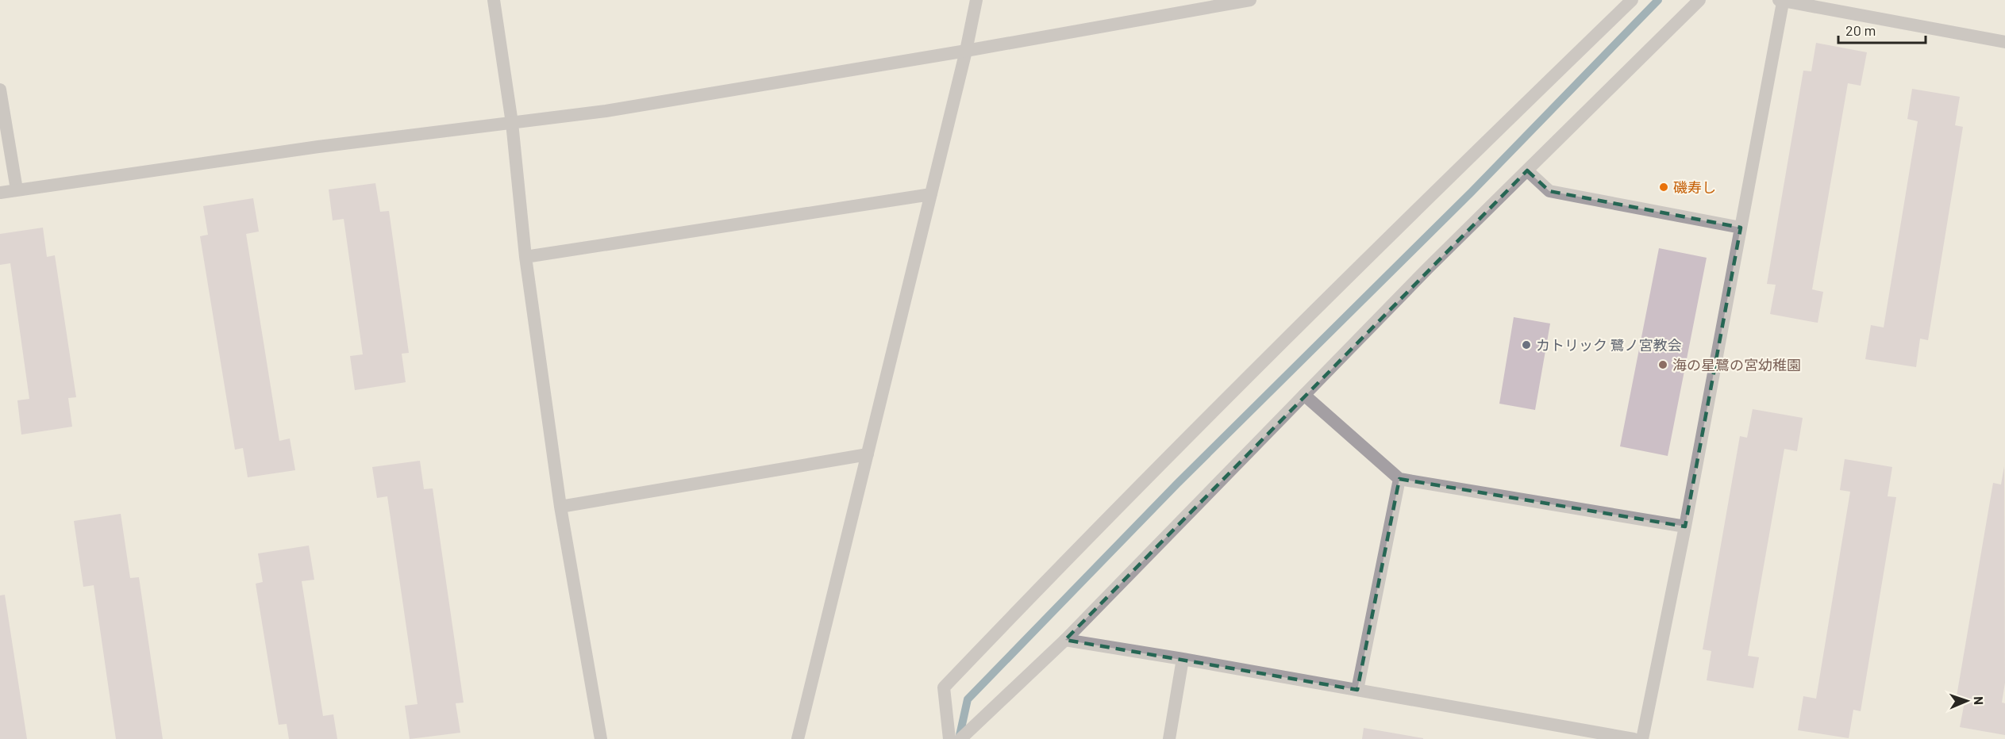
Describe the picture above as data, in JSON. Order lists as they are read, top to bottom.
{
  "places": ["磯寿し", "カトリック 鷺ノ宮教会", "海の星鷺の宮幼稚園"],
  "scale_bar": "20 m",
  "north": "right"
}
